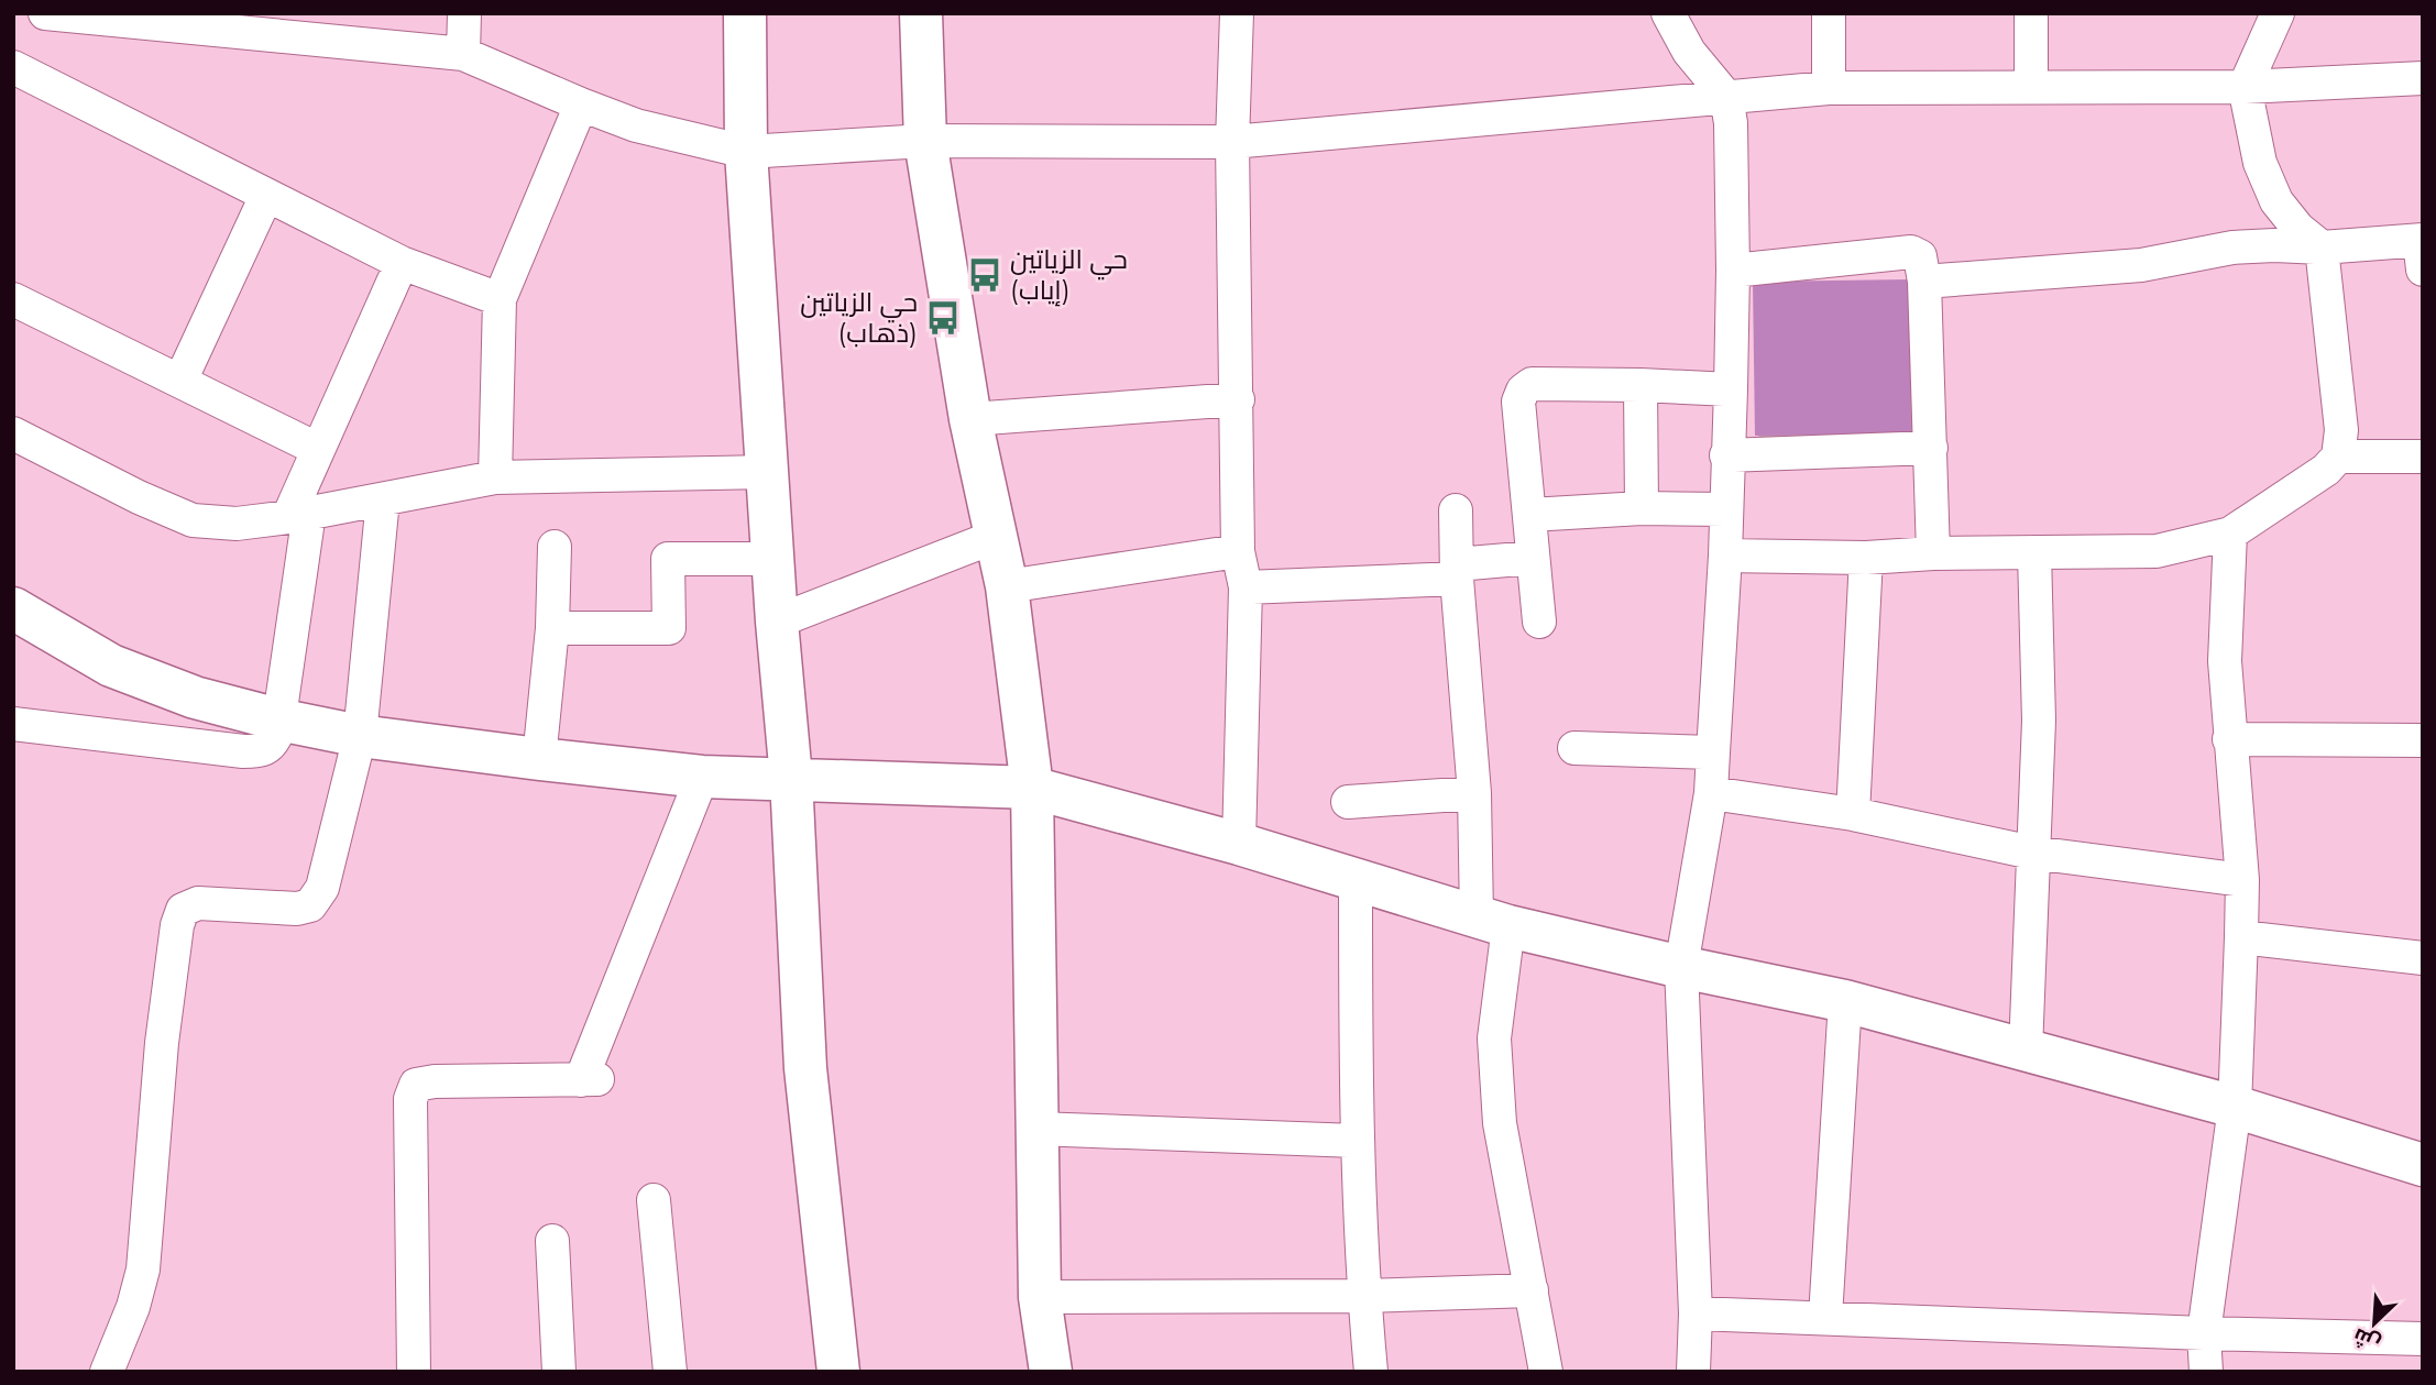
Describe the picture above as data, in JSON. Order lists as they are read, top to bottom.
{
  "places": {
    "bus stop": ["حي الزياتين (إياب)", "حي الزياتين (ذهاب)"]
  },
  "north": "bottom left"
}
